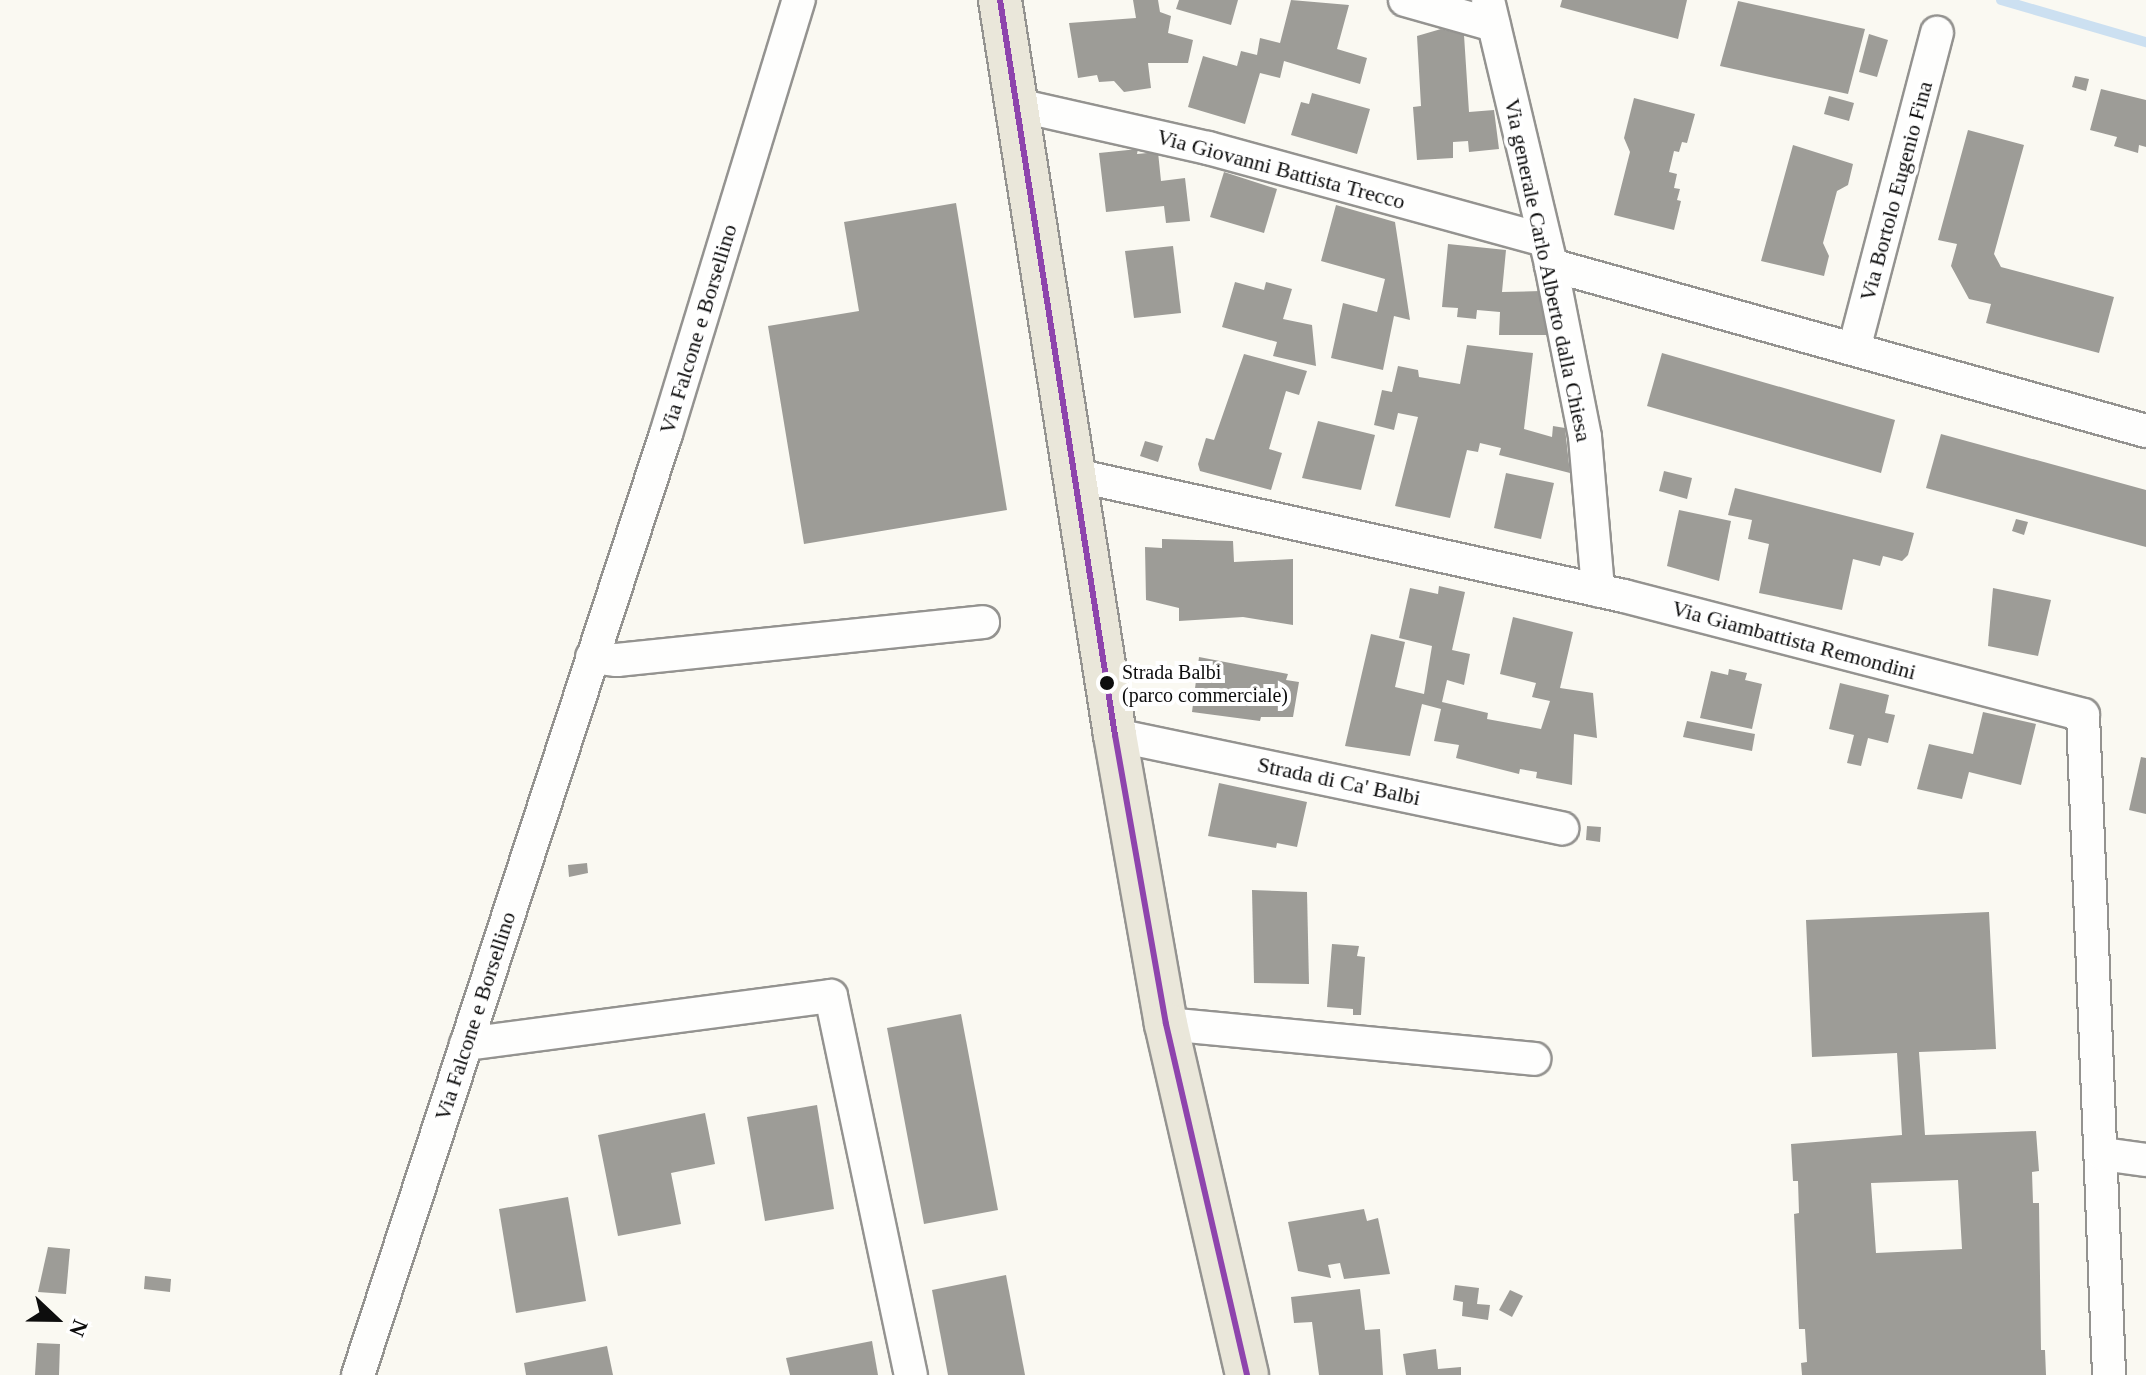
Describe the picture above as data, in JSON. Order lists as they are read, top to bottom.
{
  "streets": {
    "street": [
      "Via Giovanni Battista Trecco",
      "Via Bortolo Eugenio Fina",
      "Via generale Carlo Alberto dalla Chiesa",
      "Via Falcone e Borsellino",
      "Via Giambattista Remondini",
      "Strada di Ca' Balbi"
    ]
  },
  "crossings": [
    ["Via Giovanni Battista Trecco", "Via generale Carlo Alberto dalla Chiesa"],
    ["Via generale Carlo Alberto dalla Chiesa", "Via Giambattista Remondini"]
  ],
  "places": ["Strada Balbi (parco commerciale)"],
  "north": "right"
}
